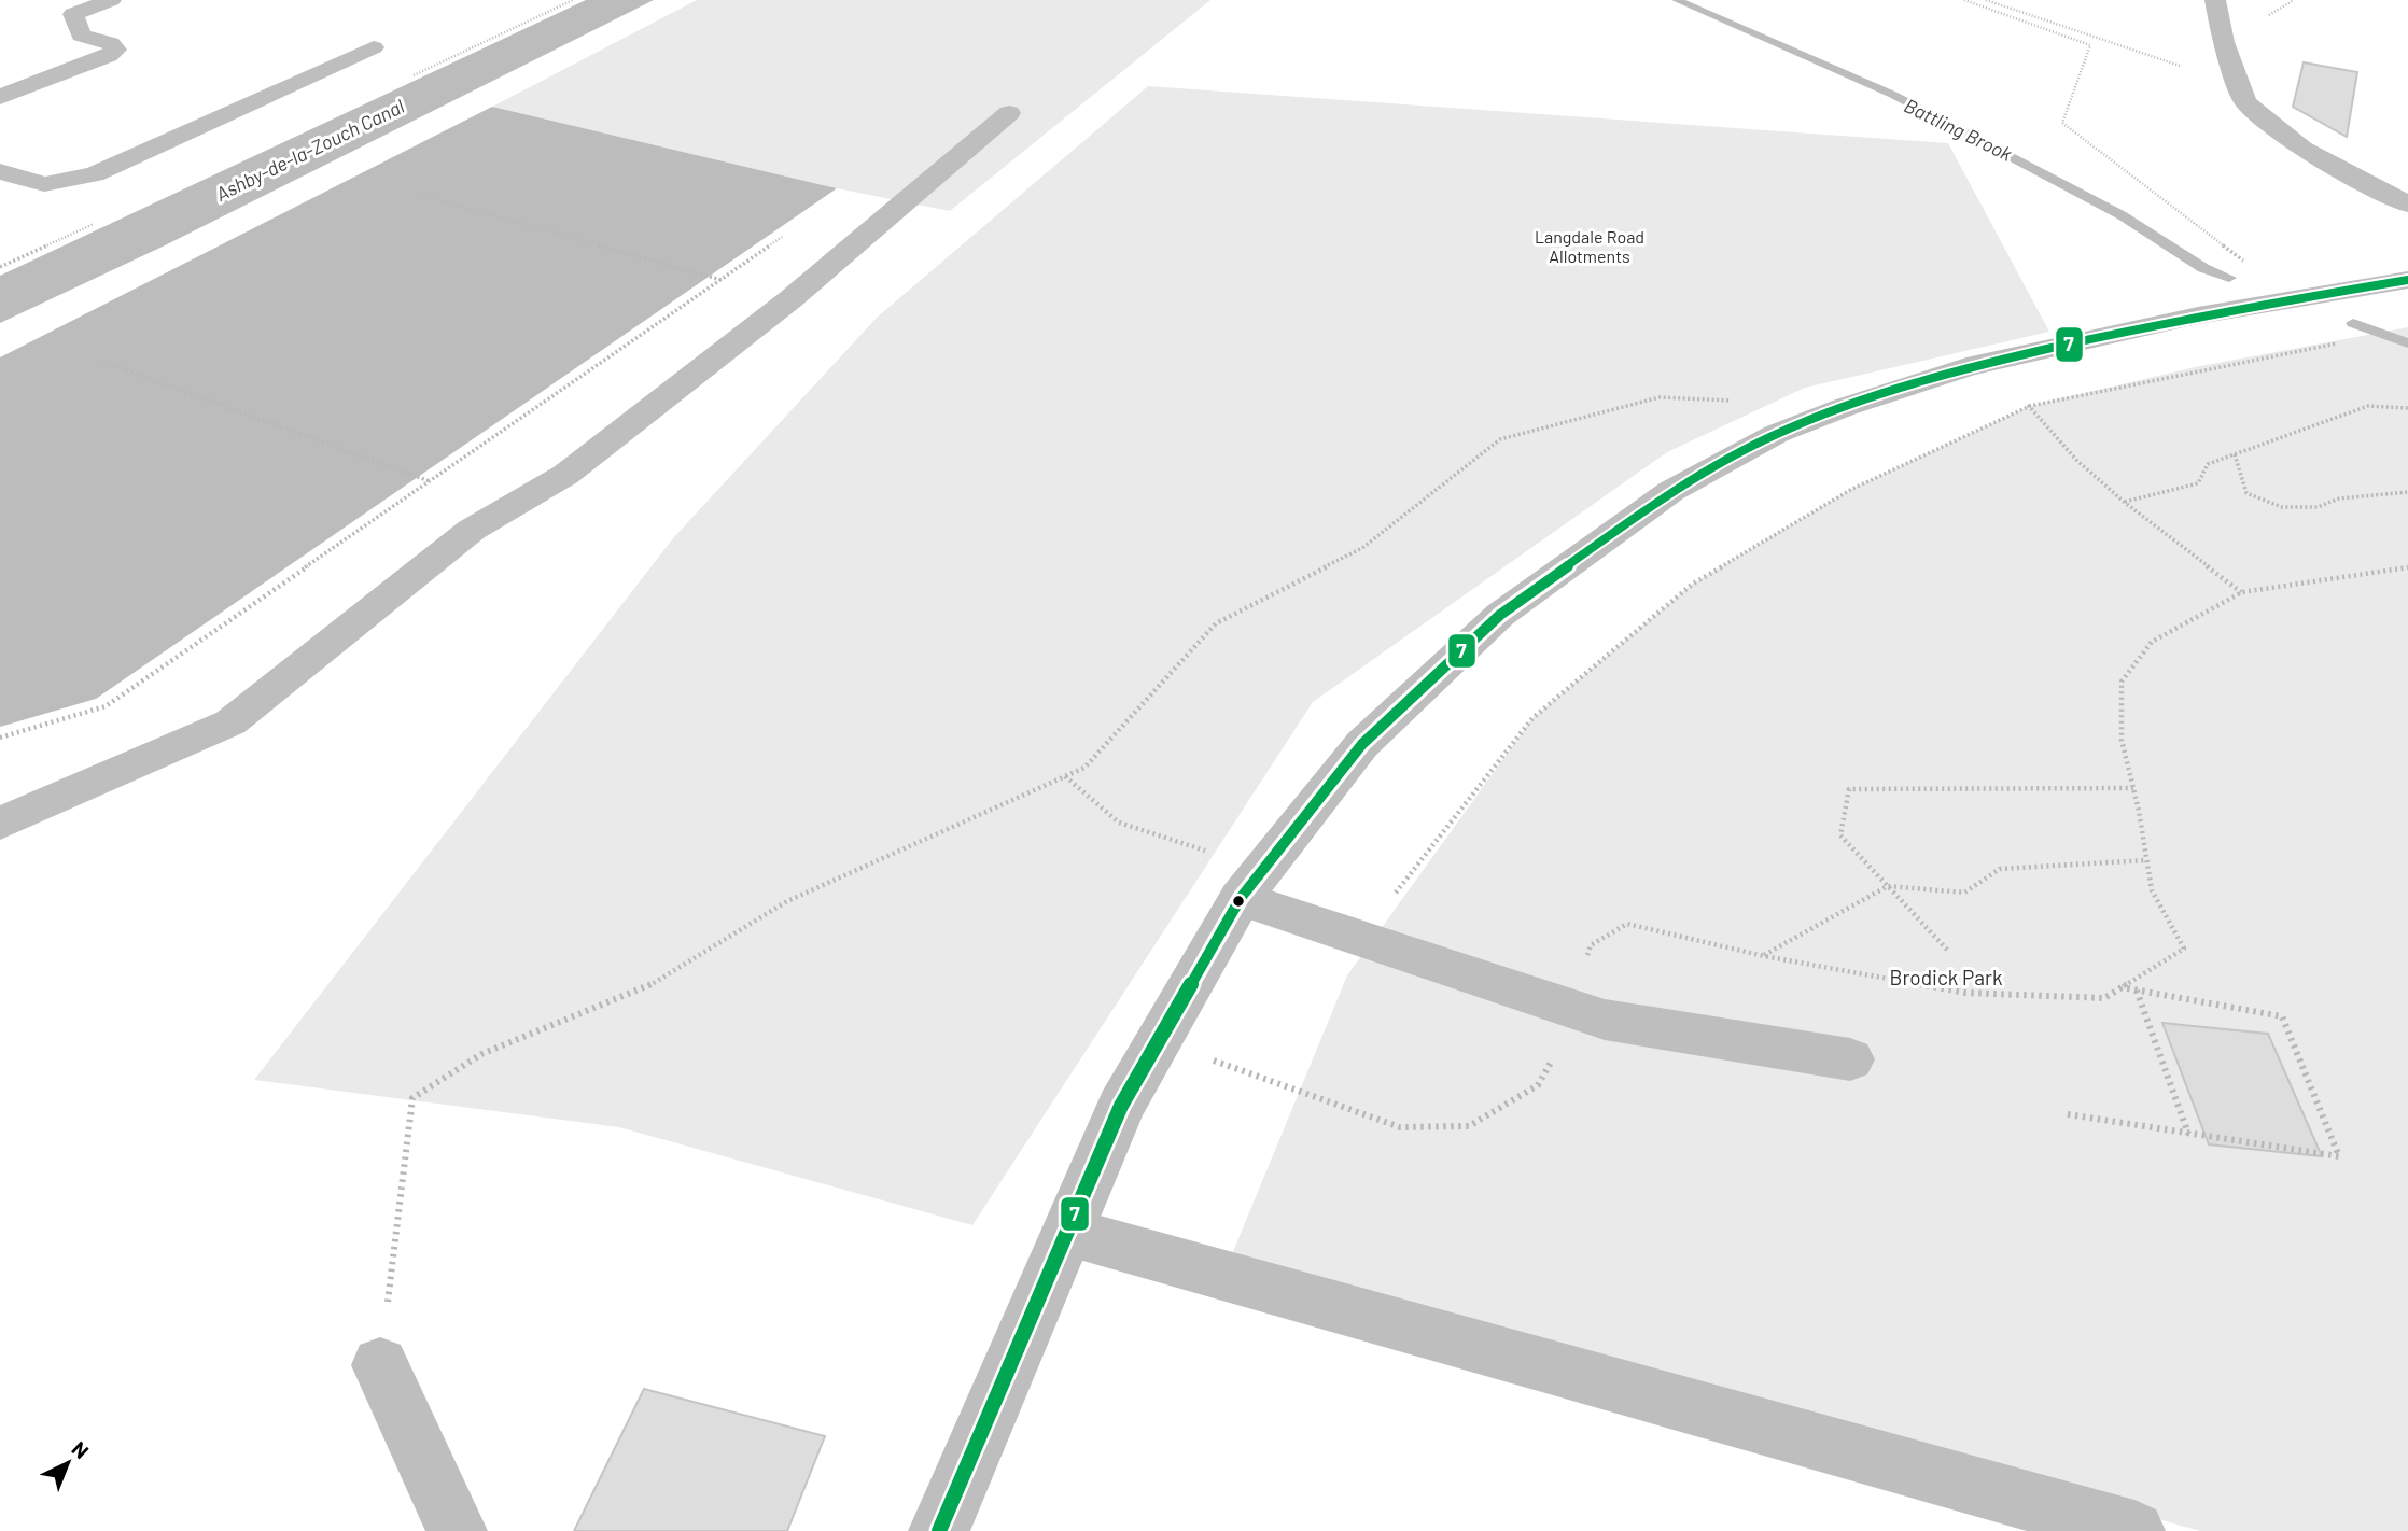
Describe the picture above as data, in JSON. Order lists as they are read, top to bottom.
{
  "water": ["Battling Brook", "Ashby-de-la-Zouch Canal"],
  "parks": ["Langdale Road Allotments", "Brodick Park"],
  "lines": ["transit line 7"],
  "north": "top right"
}
